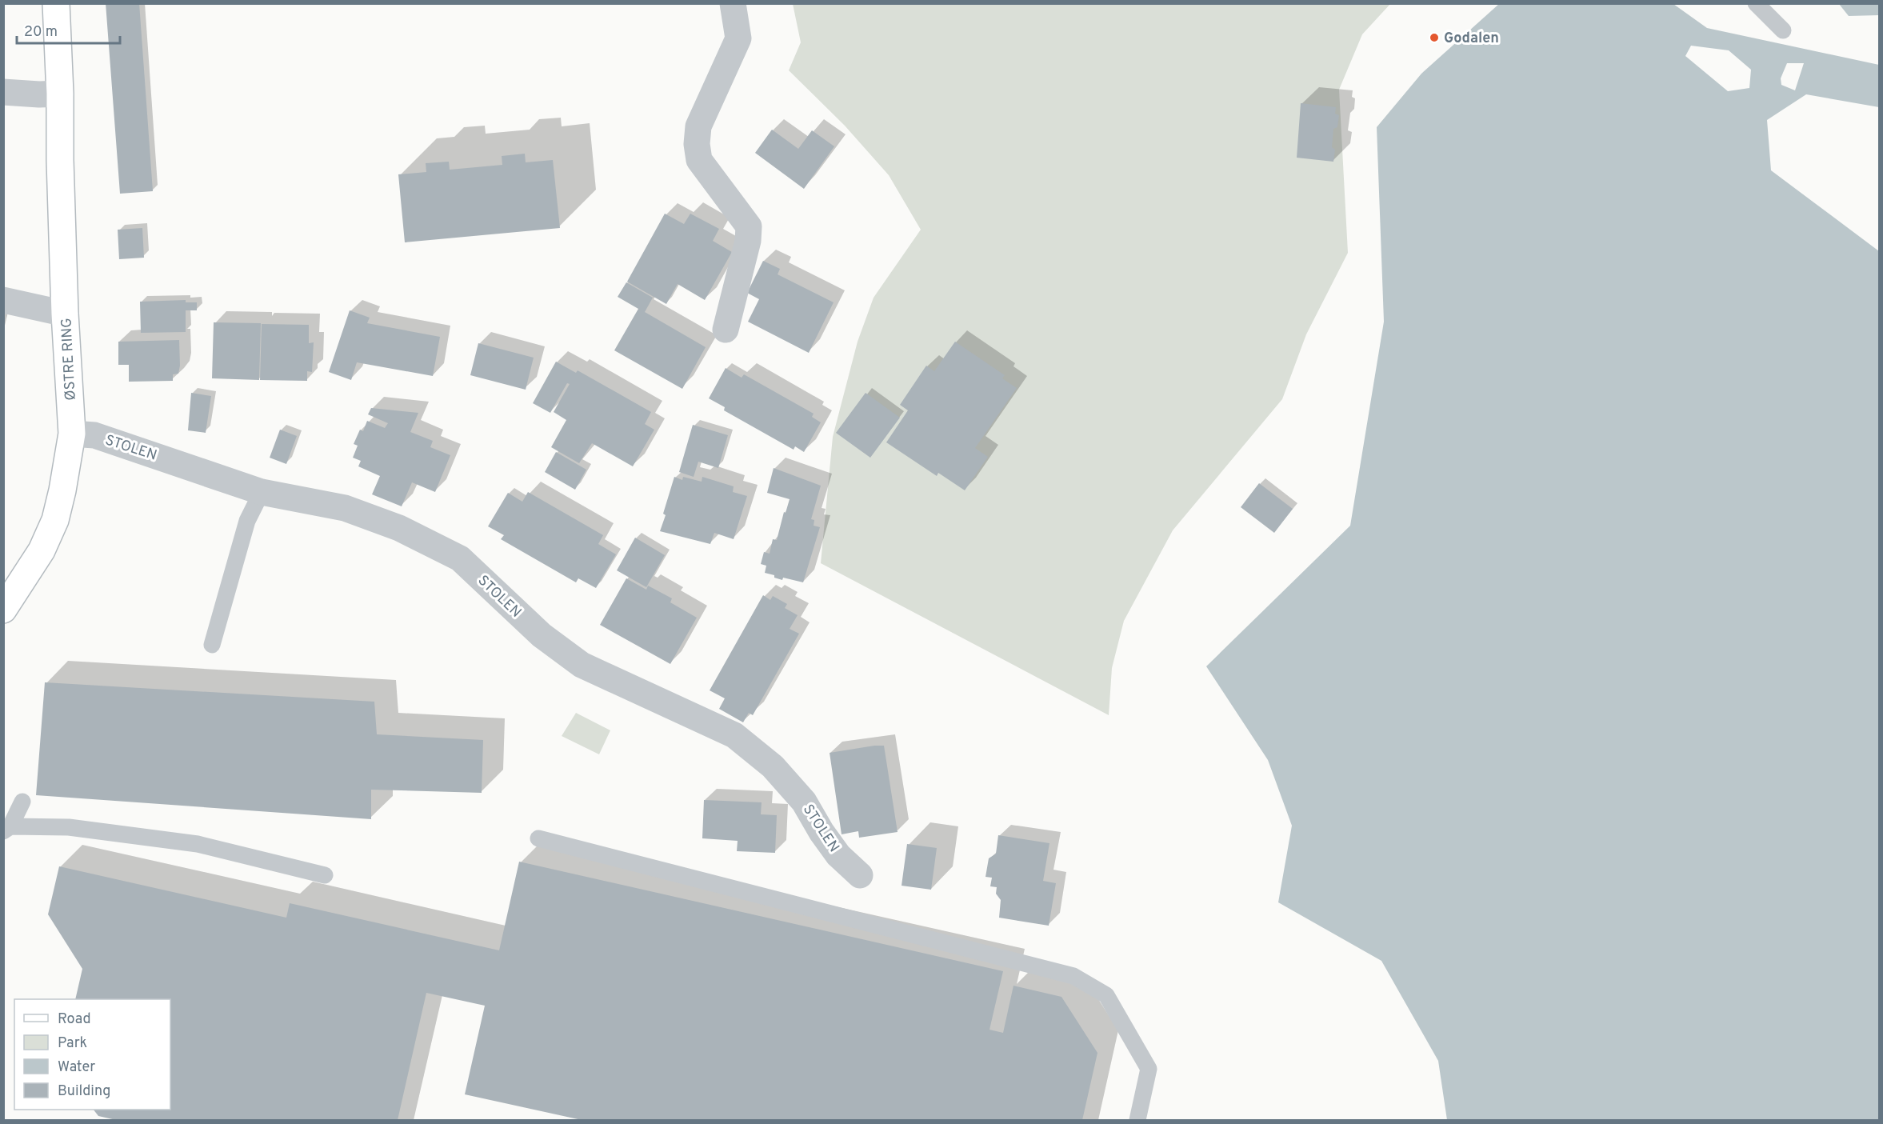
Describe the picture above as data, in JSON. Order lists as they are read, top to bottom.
{
  "streets": {
    "street": ["ØSTRE RING", "STOLEN"]
  },
  "crossings": [
    ["ØSTRE RING", "STOLEN"]
  ],
  "places": ["Godalen"],
  "legend": [
    "Road",
    "Park",
    "Water",
    "Building"
  ],
  "scale_bar": "20 m"
}
